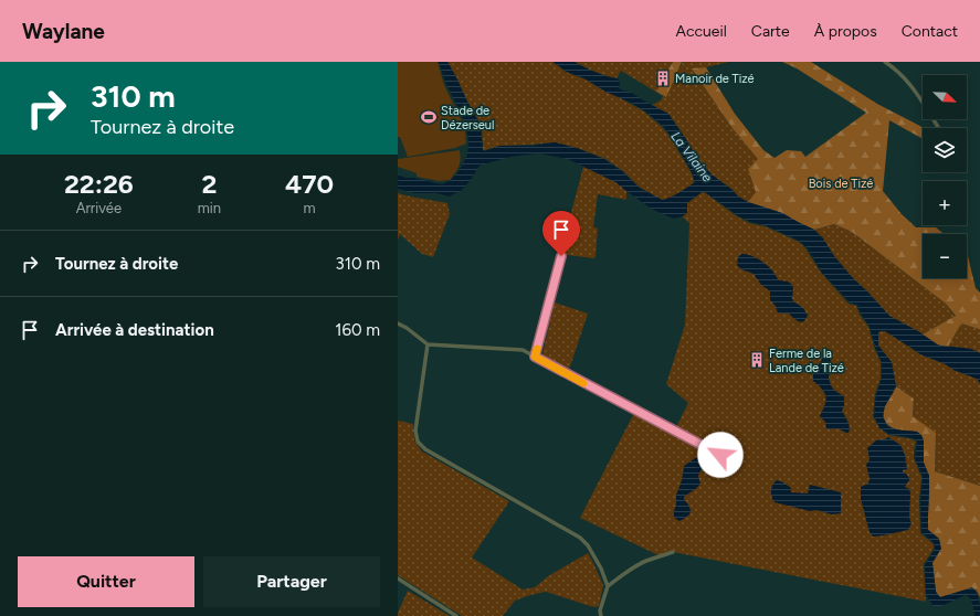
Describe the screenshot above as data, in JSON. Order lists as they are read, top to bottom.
{
  "water": ["La Vilaine"],
  "parks": ["Bois de Tizé"],
  "places": {
    "building": ["Manoir de Tizé", "Ferme de la Lande de Tizé"],
    "sports": ["Stade de Dézerseul"]
  },
  "north": "bottom right",
  "page": {
    "header": "Waylane",
    "nav": [
      "Accueil",
      "Carte",
      "À propos",
      "Contact"
    ],
    "turn": ["310 m", "Tournez à droite"],
    "map_buttons": ["+", "−"],
    "eta": [
      "22:26",
      "Arrivée",
      "2",
      "min",
      "470",
      "m"
    ],
    "list": [
      {
        "name": "Tournez à droite",
        "value": "310 m"
      },
      {
        "name": "Arrivée à destination",
        "value": "160 m"
      }
    ],
    "buttons": ["Quitter", "Partager"]
  }
}
